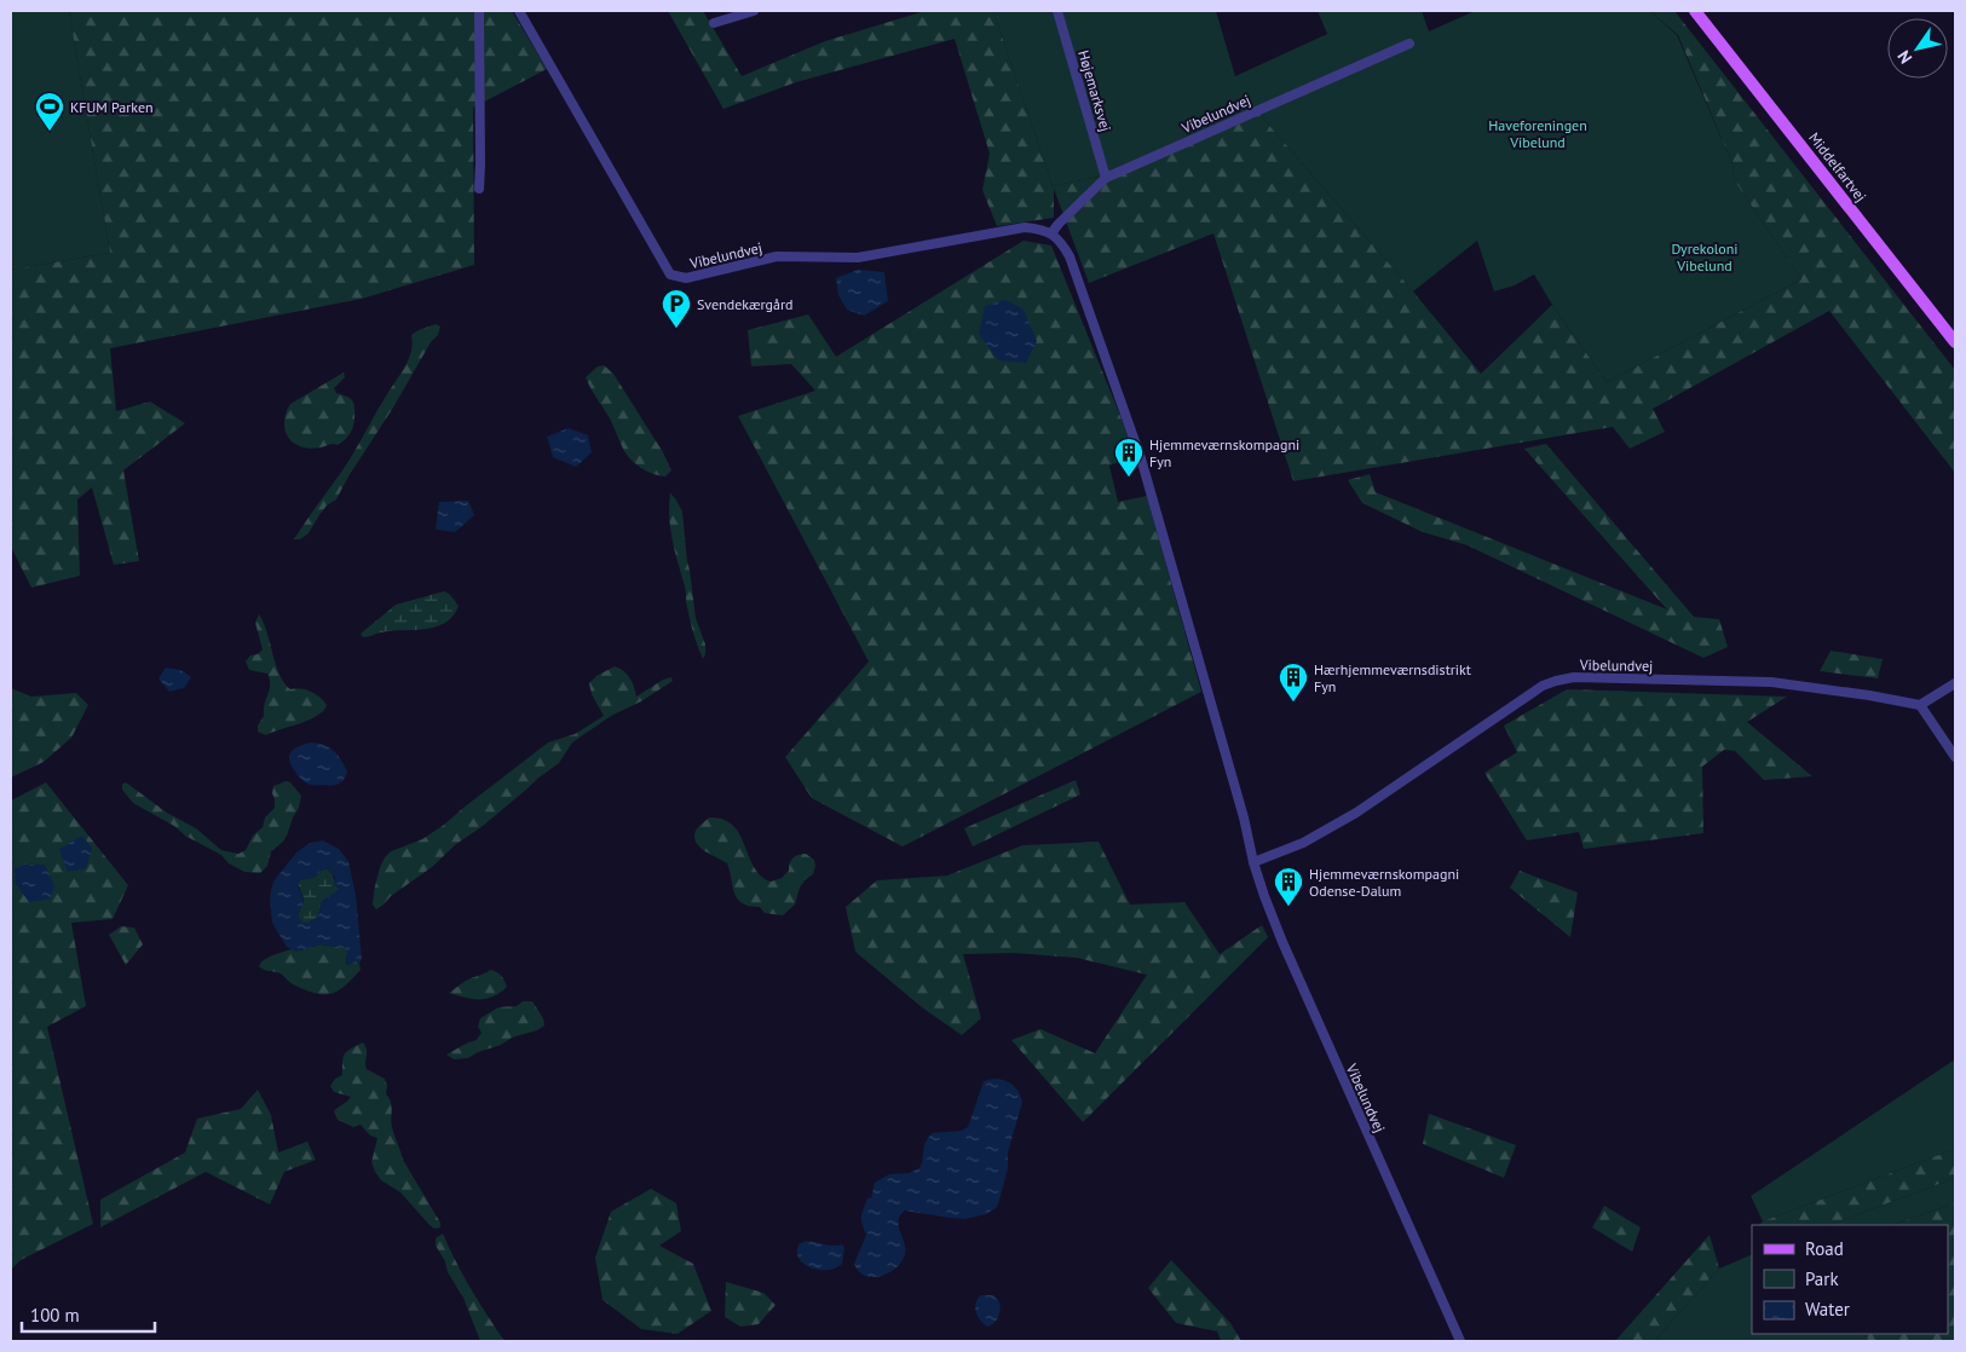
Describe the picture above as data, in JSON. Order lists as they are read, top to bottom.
{
  "streets": {
    "main road": ["Middelfartvej"],
    "street": ["Højemarksvej", "Vibelundvej"]
  },
  "crossings": [
    ["Højemarksvej", "Vibelundvej"]
  ],
  "parks": ["Haveforeningen Vibelund", "Dyrekoloni Vibelund"],
  "places": {
    "sports": ["KFUM Parken"],
    "parking": ["Svendekærgård"],
    "building": ["Hjemmeværnskompagni Fyn", "Hærhjemmeværnsdistrikt Fyn", "Hjemmeværnskompagni Odense-Dalum"]
  },
  "legend": ["Road", "Park", "Water"],
  "scale_bar": "100 m",
  "north": "bottom left"
}
